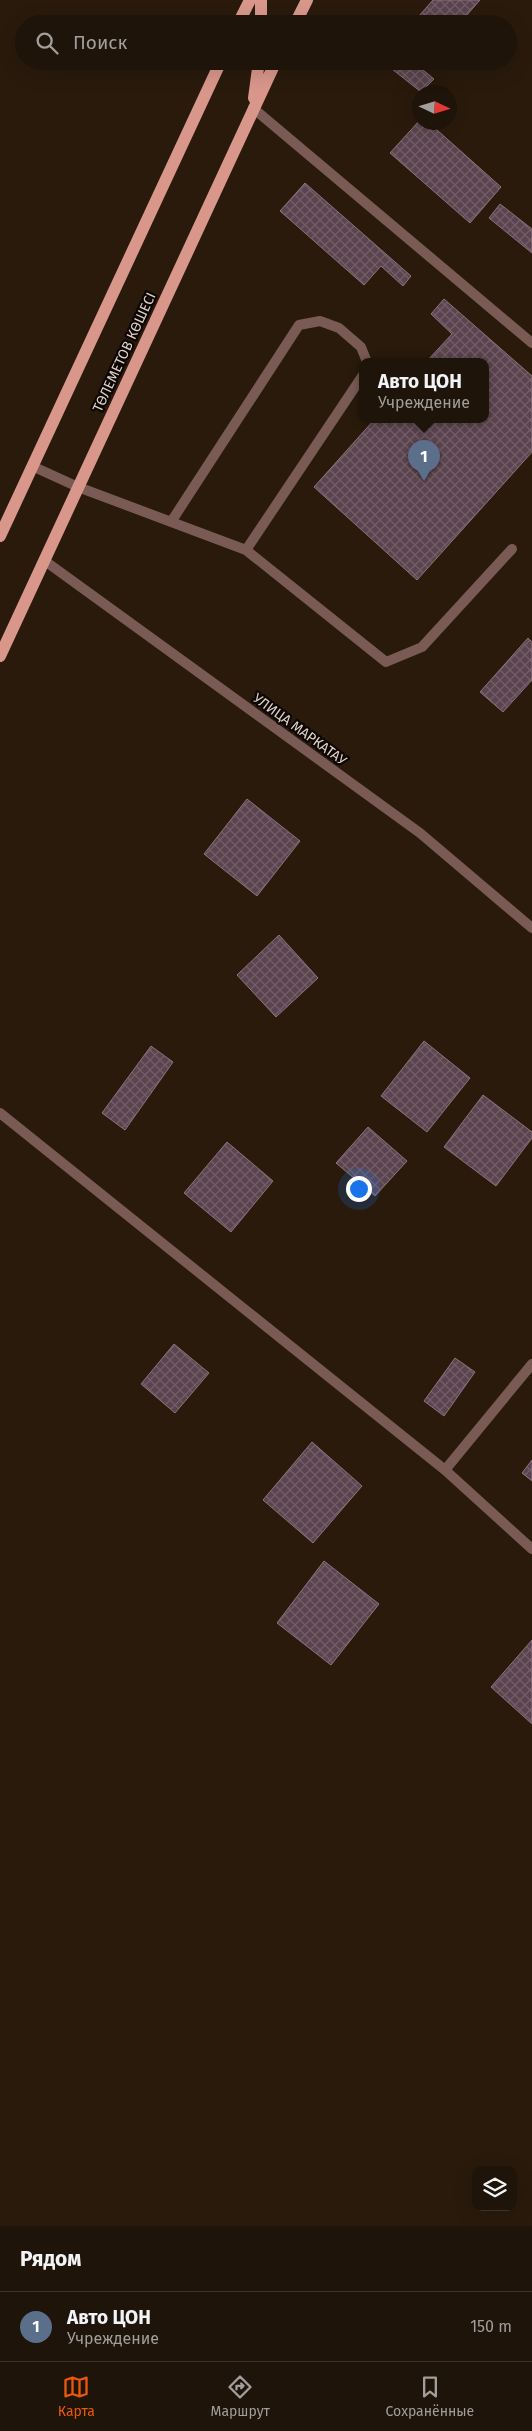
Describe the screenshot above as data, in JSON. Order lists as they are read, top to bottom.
{
  "streets": {
    "main road": ["ТӨЛЕМЕТОВ КӨШЕСІ"],
    "street": ["УЛИЦА МАРКАТАУ"]
  },
  "crossings": [
    ["ТӨЛЕМЕТОВ КӨШЕСІ", "УЛИЦА МАРКАТАУ"]
  ],
  "north": "right",
  "page": {
    "search": "Поиск",
    "popup": ["Авто ЦОН", "Учреждение"],
    "pins": "1",
    "heading": "Рядом",
    "list": [
      {
        "mark": "1",
        "name": "Авто ЦОН",
        "note": "Учреждение",
        "value": "150 m"
      }
    ],
    "nav": ["Карта", "Маршрут", "Сохранённые"]
  }
}
